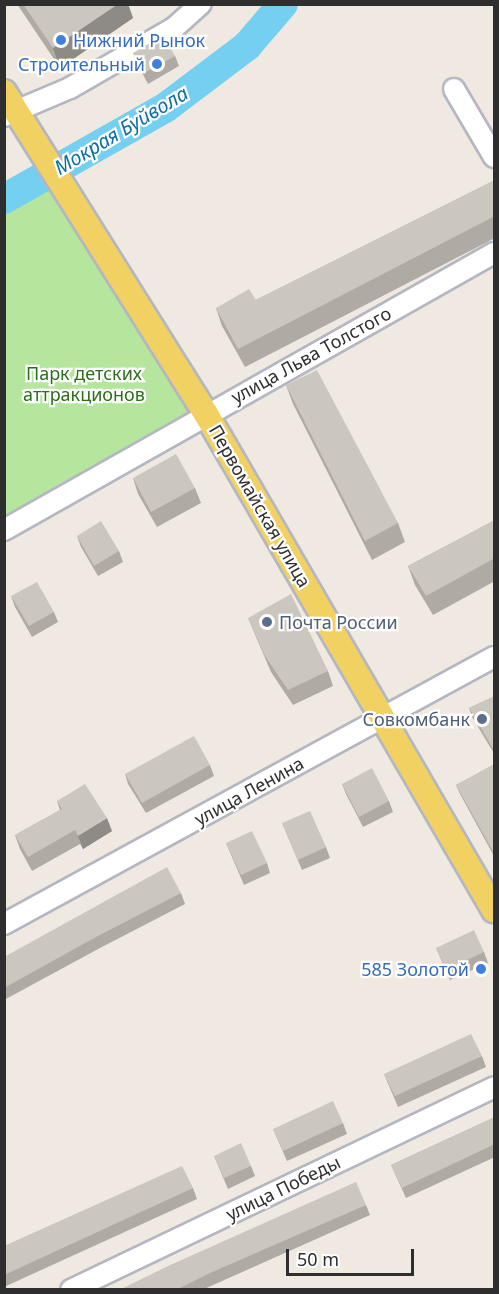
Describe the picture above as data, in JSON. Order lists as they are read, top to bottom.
{
  "streets": {
    "main road": ["Первомайская улица"],
    "street": ["улица Льва Толстого", "улица Ленина", "улица Победы"]
  },
  "crossings": [
    ["улица Льва Толстого", "Первомайская улица"],
    ["Первомайская улица", "улица Ленина"]
  ],
  "water": ["Мокрая Буйвола"],
  "parks": ["Парк детских аттракционов"],
  "places": [
    "Нижний Рынок",
    "Строительный",
    "Почта России",
    "Совкомбанк",
    "585 Золотой"
  ],
  "scale_bar": "50 m"
}
